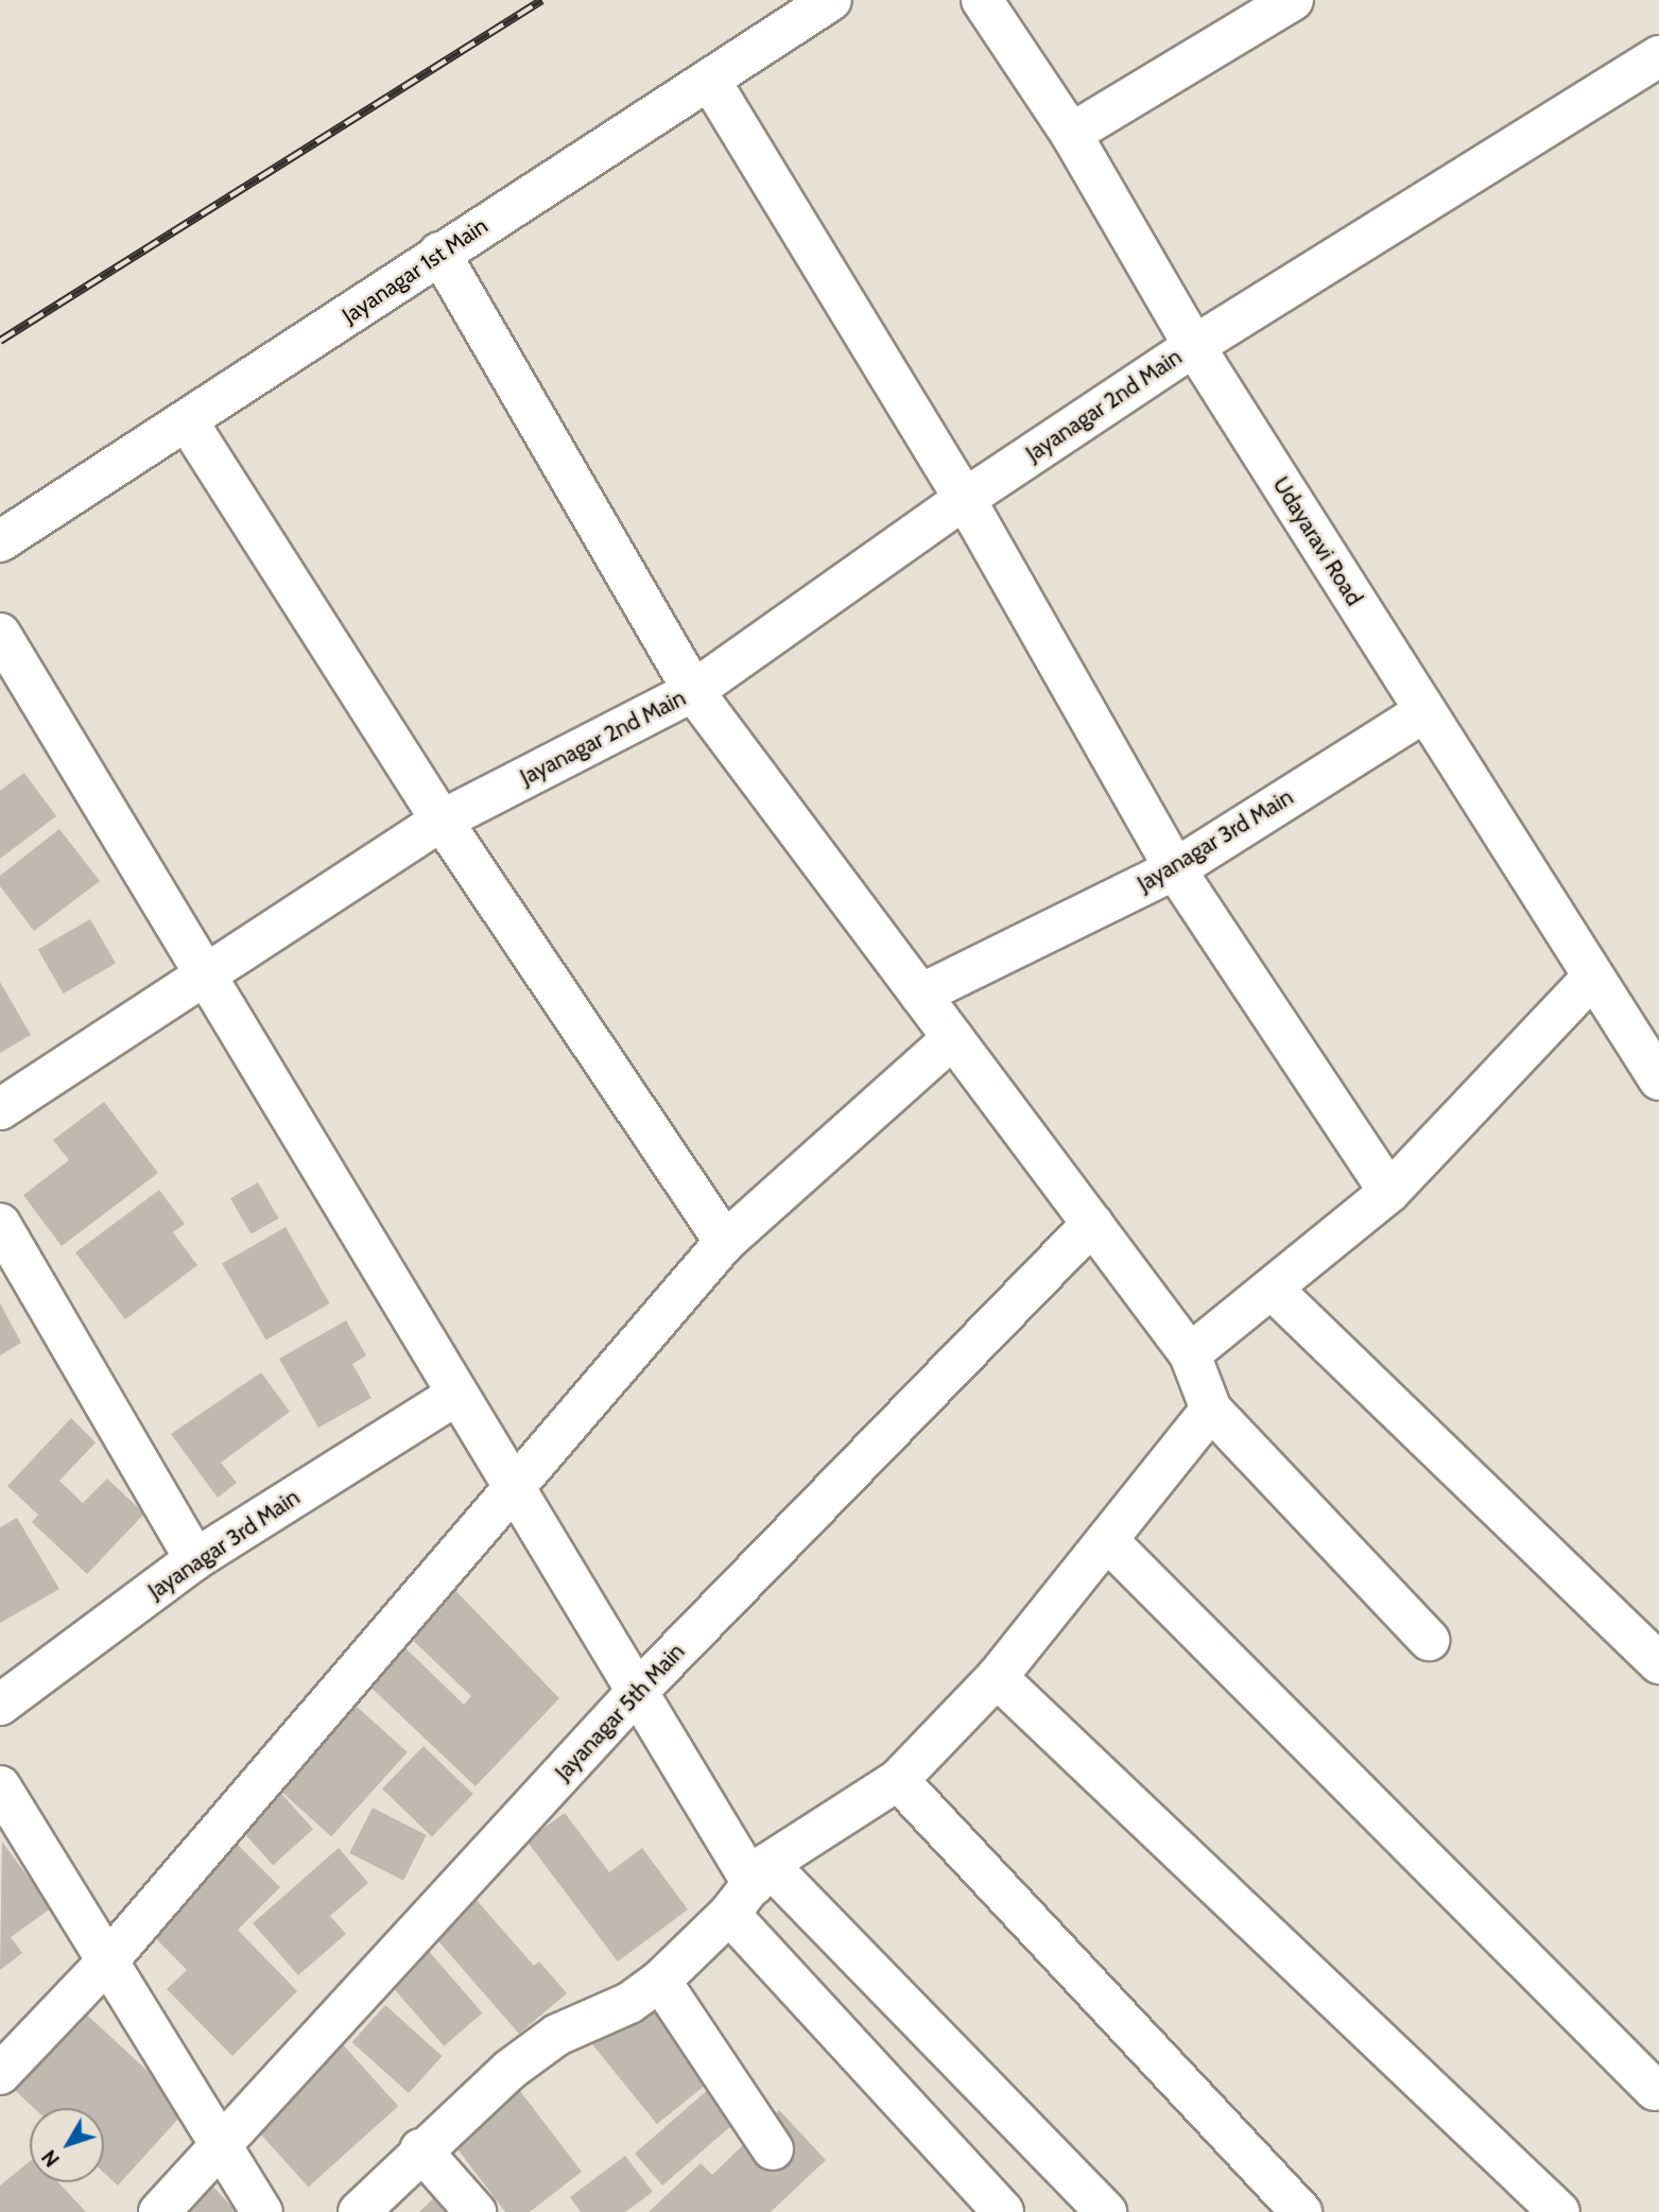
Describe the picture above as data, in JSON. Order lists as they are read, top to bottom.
{
  "streets": {
    "street": [
      "Jayanagar 1st Main",
      "Jayanagar 2nd Main",
      "Udayaravi Road",
      "Jayanagar 3rd Main",
      "Jayanagar 5th Main"
    ]
  },
  "crossings": [
    ["Jayanagar 2nd Main", "Udayaravi Road"],
    ["Udayaravi Road", "Jayanagar 3rd Main"]
  ],
  "north": "bottom left"
}
